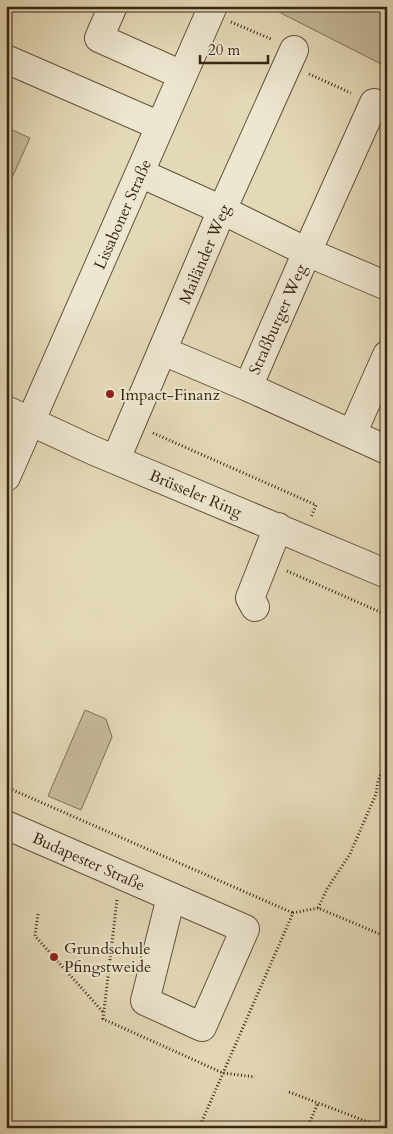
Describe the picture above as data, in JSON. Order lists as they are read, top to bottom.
{
  "streets": {
    "street": [
      "Lissaboner Straße",
      "Mailänder Weg",
      "Straßburger Weg",
      "Brüsseler Ring",
      "Budapester Straße"
    ]
  },
  "crossings": [
    ["Lissaboner Straße", "Straßburger Weg"],
    ["Lissaboner Straße", "Brüsseler Ring"],
    ["Mailänder Weg", "Straßburger Weg"],
    ["Mailänder Weg", "Brüsseler Ring"]
  ],
  "places": ["Impact-Finanz", "Grundschule Pfingstweide"],
  "scale_bar": "20 m"
}
